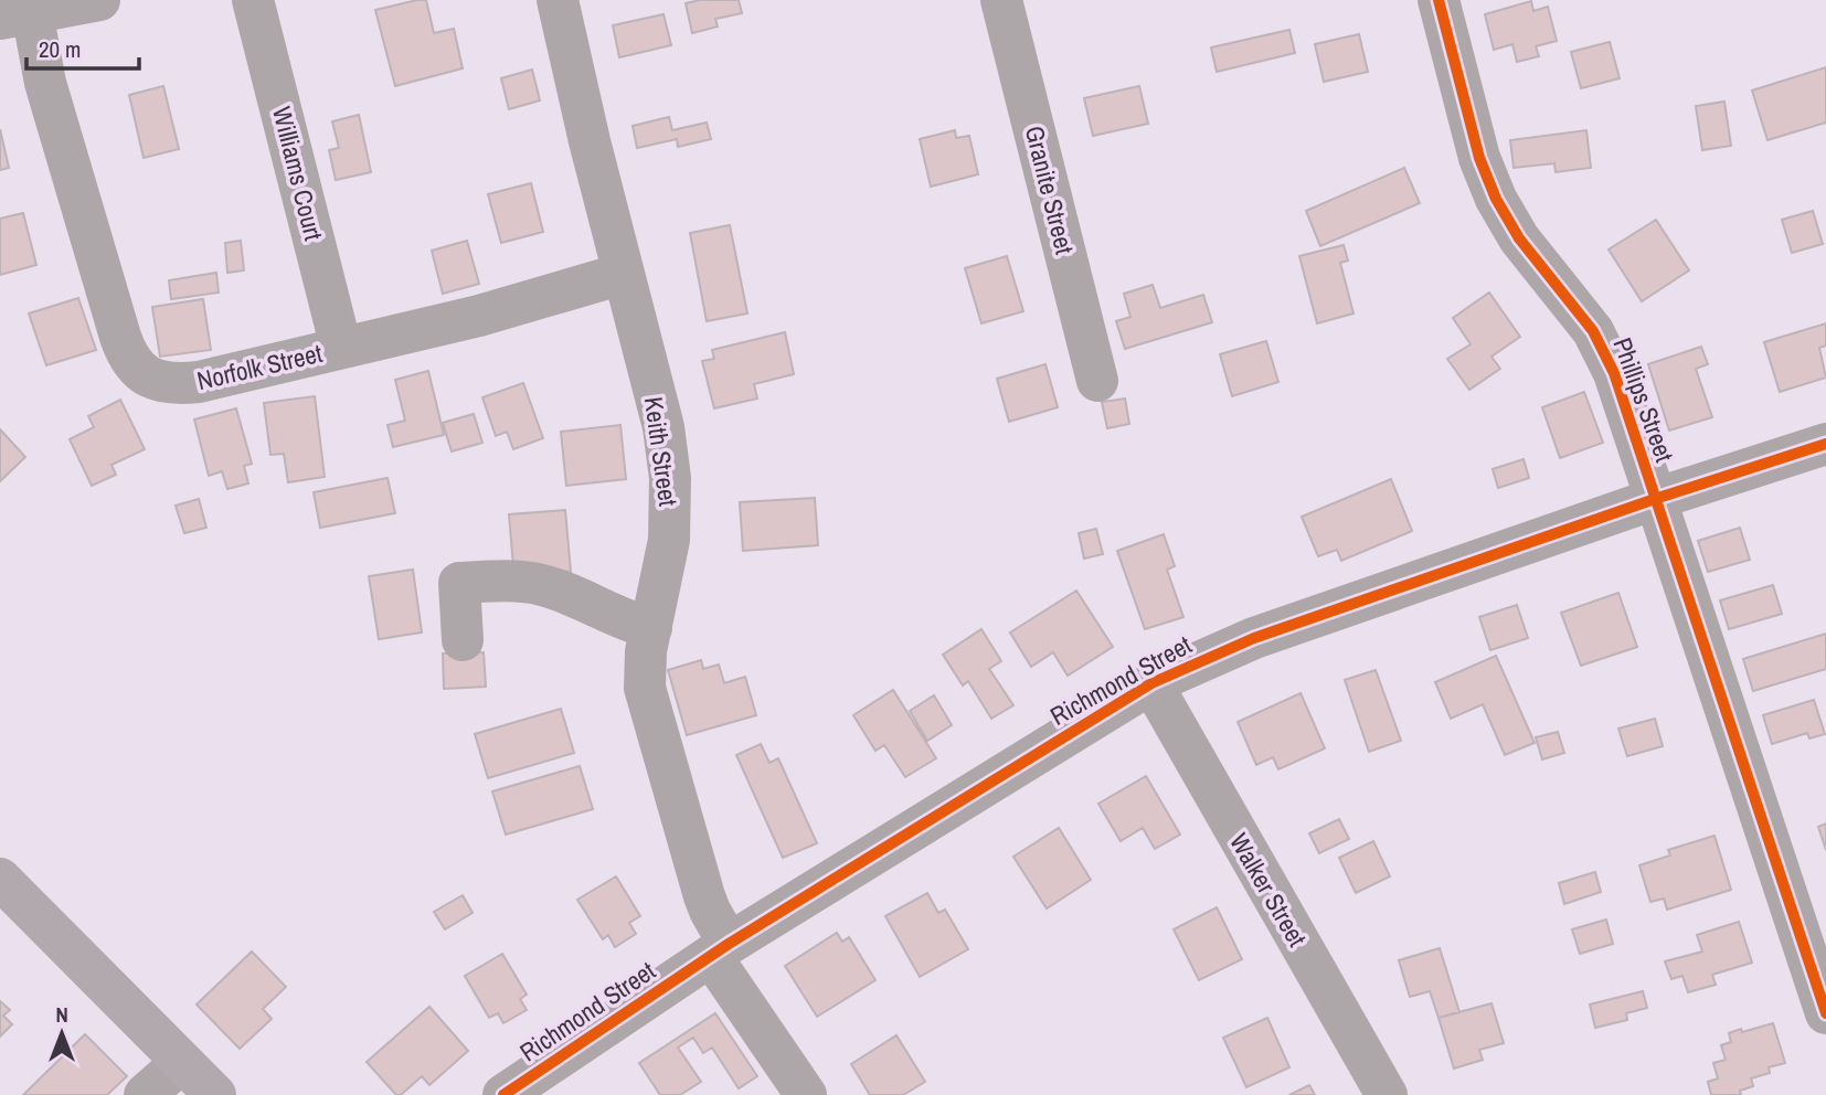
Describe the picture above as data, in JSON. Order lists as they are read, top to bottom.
{
  "streets": {
    "street": [
      "Williams Court",
      "Granite Street",
      "Norfolk Street",
      "Phillips Street",
      "Keith Street",
      "Richmond Street",
      "Walker Street"
    ]
  },
  "crossings": [
    ["Williams Court", "Norfolk Street"],
    ["Norfolk Street", "Keith Street"],
    ["Phillips Street", "Richmond Street"],
    ["Keith Street", "Richmond Street"],
    ["Richmond Street", "Walker Street"]
  ],
  "scale_bar": "20 m",
  "north": "top"
}
